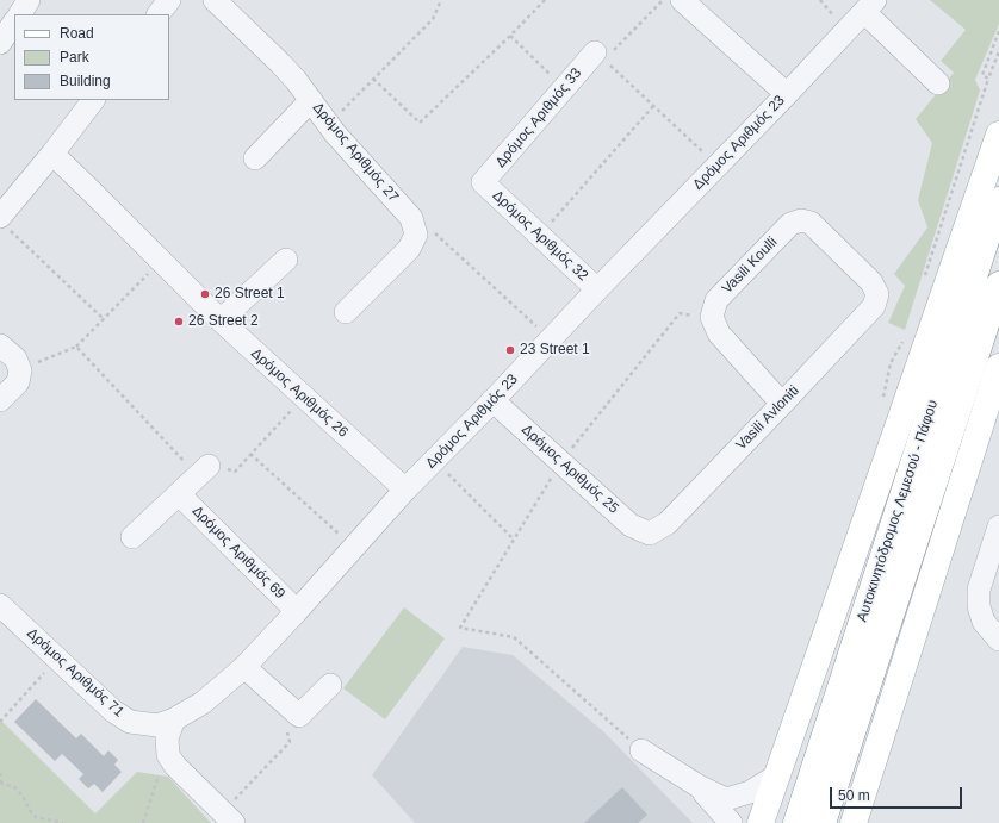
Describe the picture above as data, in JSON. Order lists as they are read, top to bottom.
{
  "streets": {
    "main road": ["Αυτοκινητόδρομος Λεμεσού - Πάφου"],
    "street": [
      "Δρόμος Αριθμός 33",
      "Δρόμος Αριθμός 23",
      "Δρόμος Αριθμός 27",
      "Δρόμος Αριθμός 32",
      "Vasili Koulli",
      "Δρόμος Αριθμός 26",
      "Vasili Avloniti",
      "Δρόμος Αριθμός 25",
      "Δρόμος Αριθμός 69",
      "Δρόμος Αριθμός 71"
    ]
  },
  "crossings": [
    ["Δρόμος Αριθμός 33", "Δρόμος Αριθμός 32"],
    ["Δρόμος Αριθμός 23", "Δρόμος Αριθμός 32"],
    ["Δρόμος Αριθμός 23", "Δρόμος Αριθμός 26"],
    ["Δρόμος Αριθμός 23", "Δρόμος Αριθμός 25"],
    ["Δρόμος Αριθμός 23", "Δρόμος Αριθμός 69"],
    ["Δρόμος Αριθμός 23", "Δρόμος Αριθμός 71"],
    ["Vasili Koulli", "Vasili Avloniti"],
    ["Vasili Avloniti", "Δρόμος Αριθμός 25"]
  ],
  "places": ["26 Street 1", "26 Street 2", "23 Street 1"],
  "legend": ["Road", "Park", "Building"],
  "scale_bar": "50 m"
}
